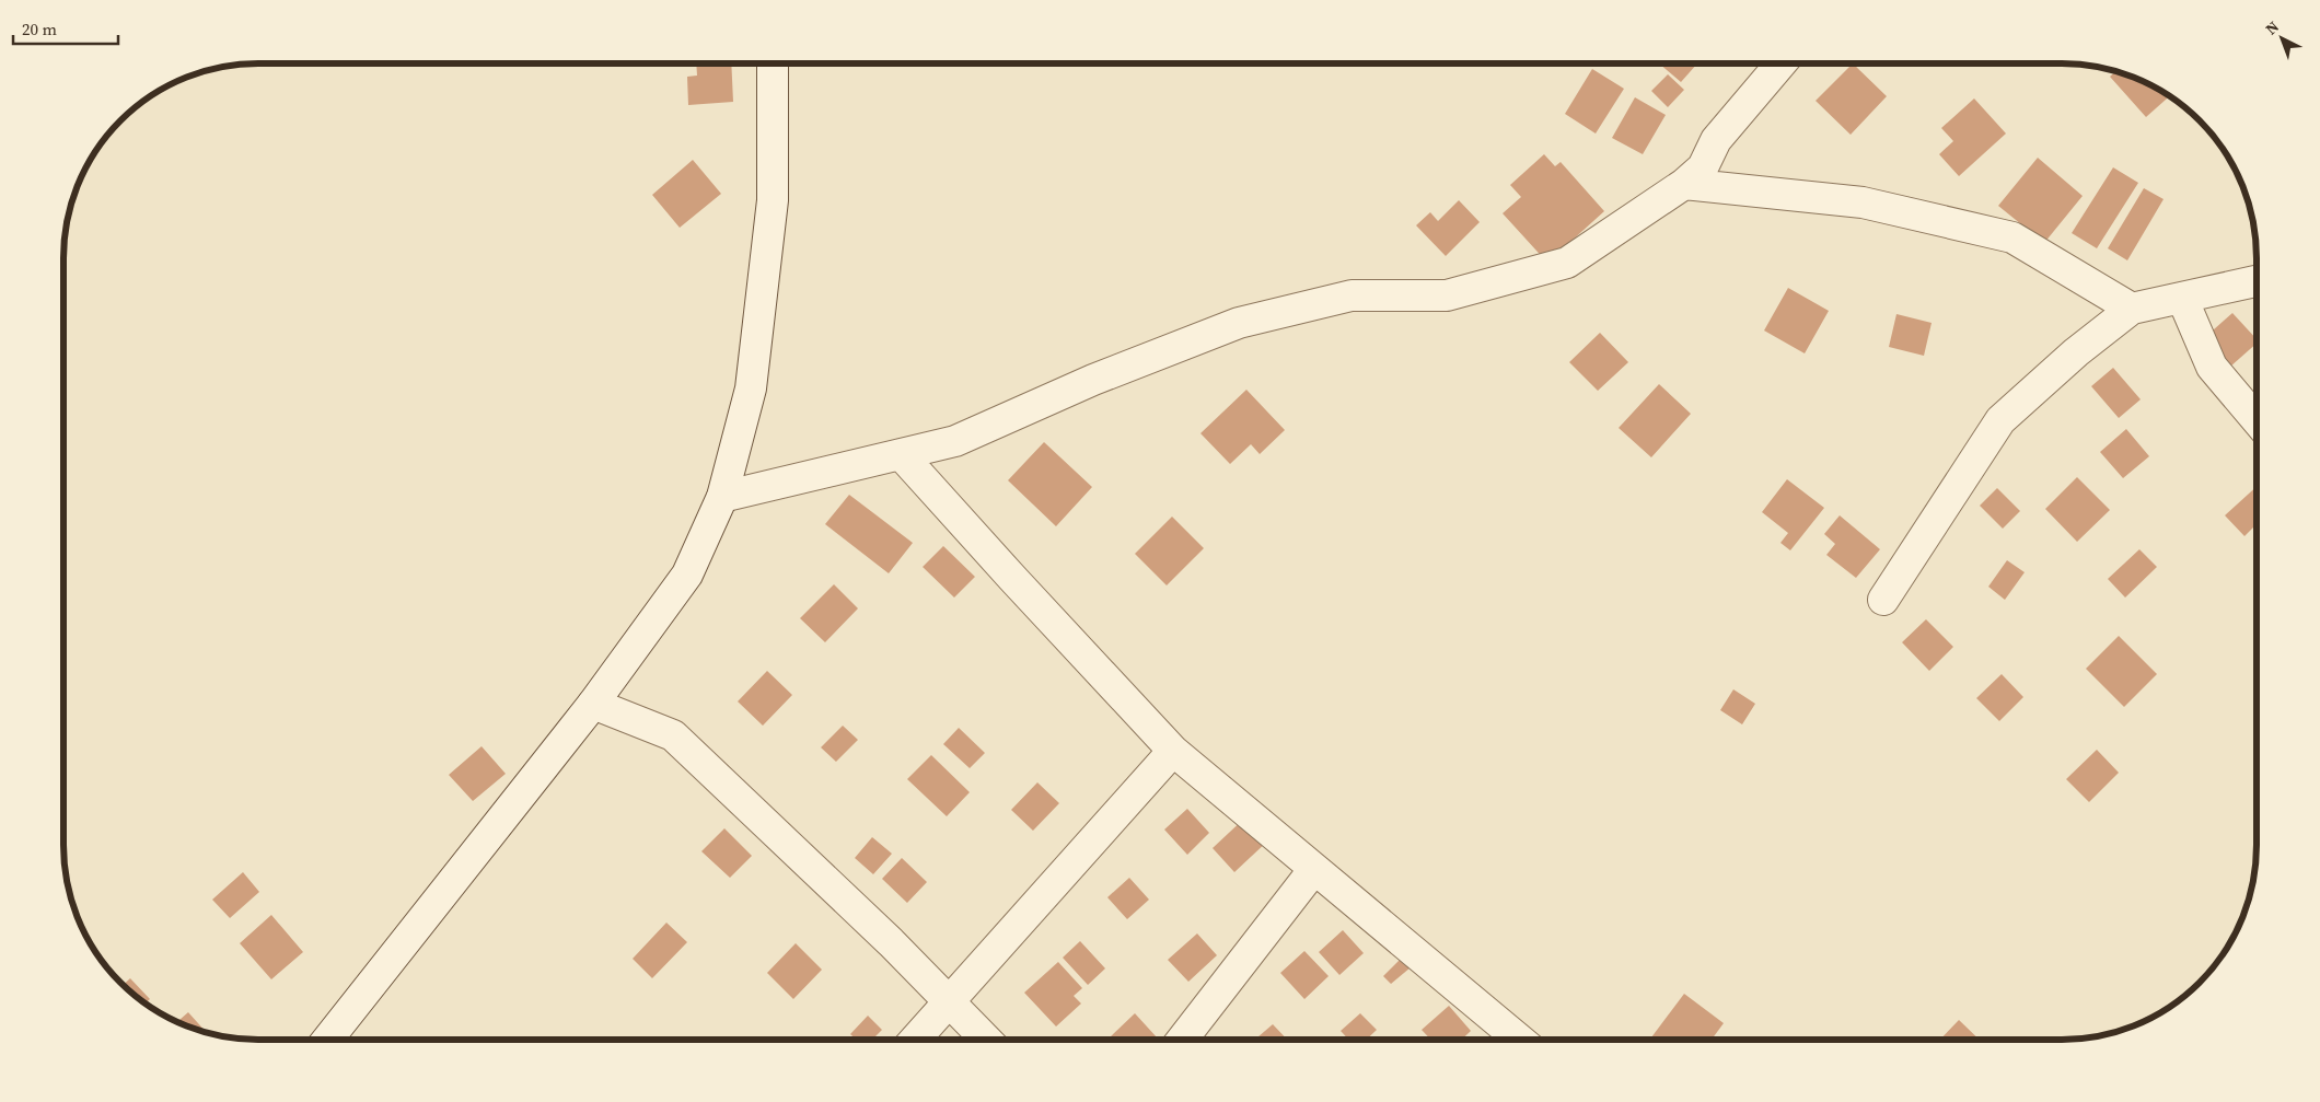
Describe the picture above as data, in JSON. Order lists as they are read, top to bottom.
{
  "scale_bar": "20 m",
  "north": "top left"
}
